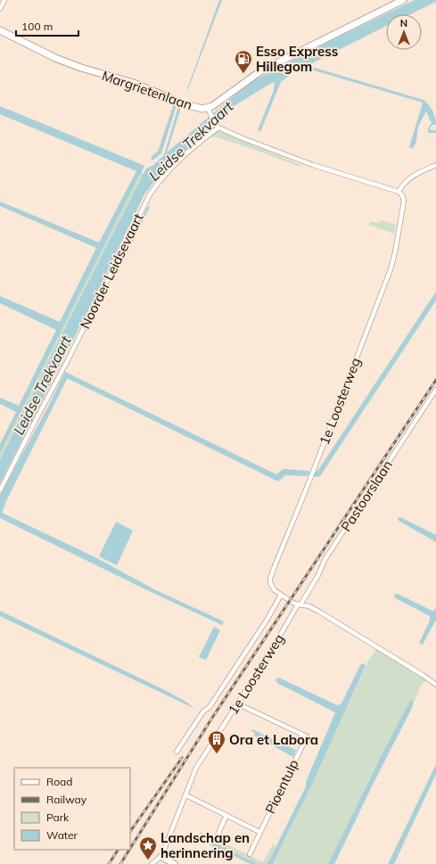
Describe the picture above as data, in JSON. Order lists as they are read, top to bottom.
{
  "streets": {
    "main road": ["Margrietenlaan"],
    "street": [
      "Noorder Leidsevaart",
      "1e Loosterweg",
      "Pastoorslaan",
      "Pioentulp"
    ]
  },
  "crossings": [
    ["Margrietenlaan", "Noorder Leidsevaart"],
    ["1e Loosterweg", "Pastoorslaan"],
    ["1e Loosterweg", "Pioentulp"]
  ],
  "water": ["Leidse Trekvaart"],
  "places": {
    "fuel station": ["Esso Express Hillegom"],
    "building": ["Ora et Labora"],
    "place": ["Landschap en herinnering"]
  },
  "legend": [
    "Road",
    "Railway",
    "Park",
    "Water"
  ],
  "scale_bar": "100 m",
  "north": "top"
}
